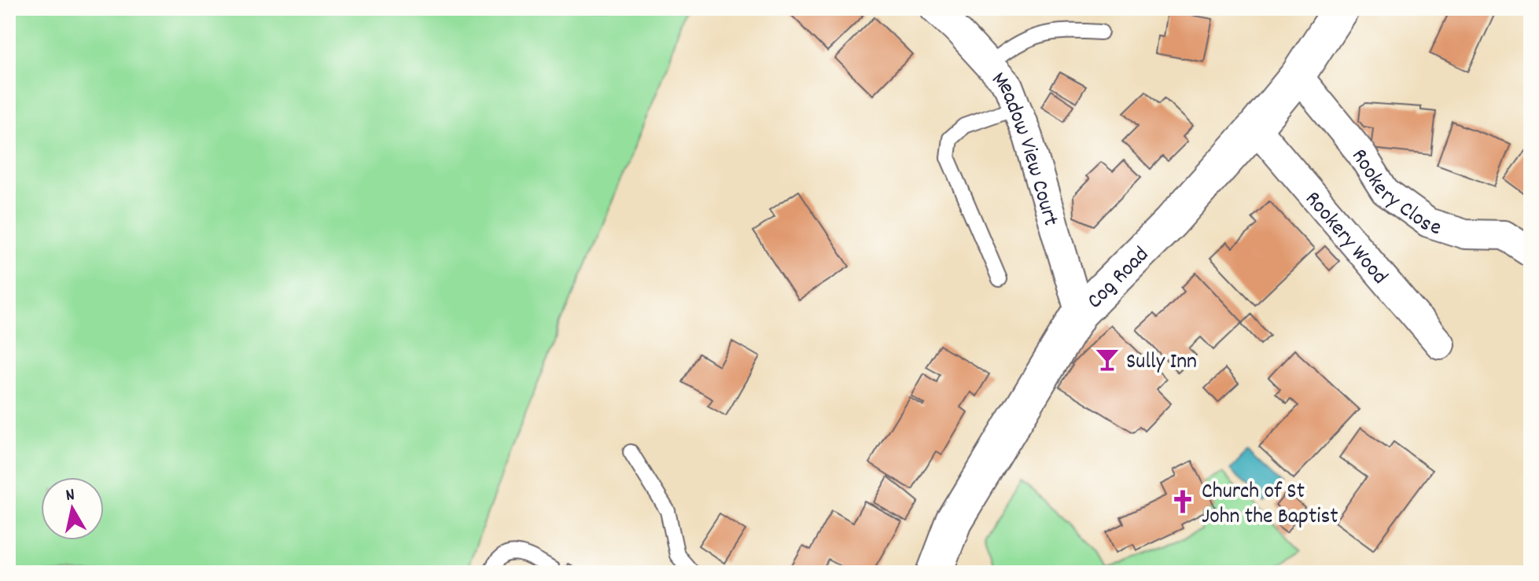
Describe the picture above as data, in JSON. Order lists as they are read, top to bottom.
{
  "streets": {
    "street": [
      "Meadow View Court",
      "Rookery Close",
      "Rookery Wood",
      "Cog Road"
    ]
  },
  "crossings": [
    ["Meadow View Court", "Cog Road"],
    ["Rookery Close", "Cog Road"],
    ["Rookery Wood", "Cog Road"]
  ],
  "places": {
    "bar": ["Sully Inn"],
    "church": ["Church of St John the Baptist"]
  },
  "north": "top"
}
